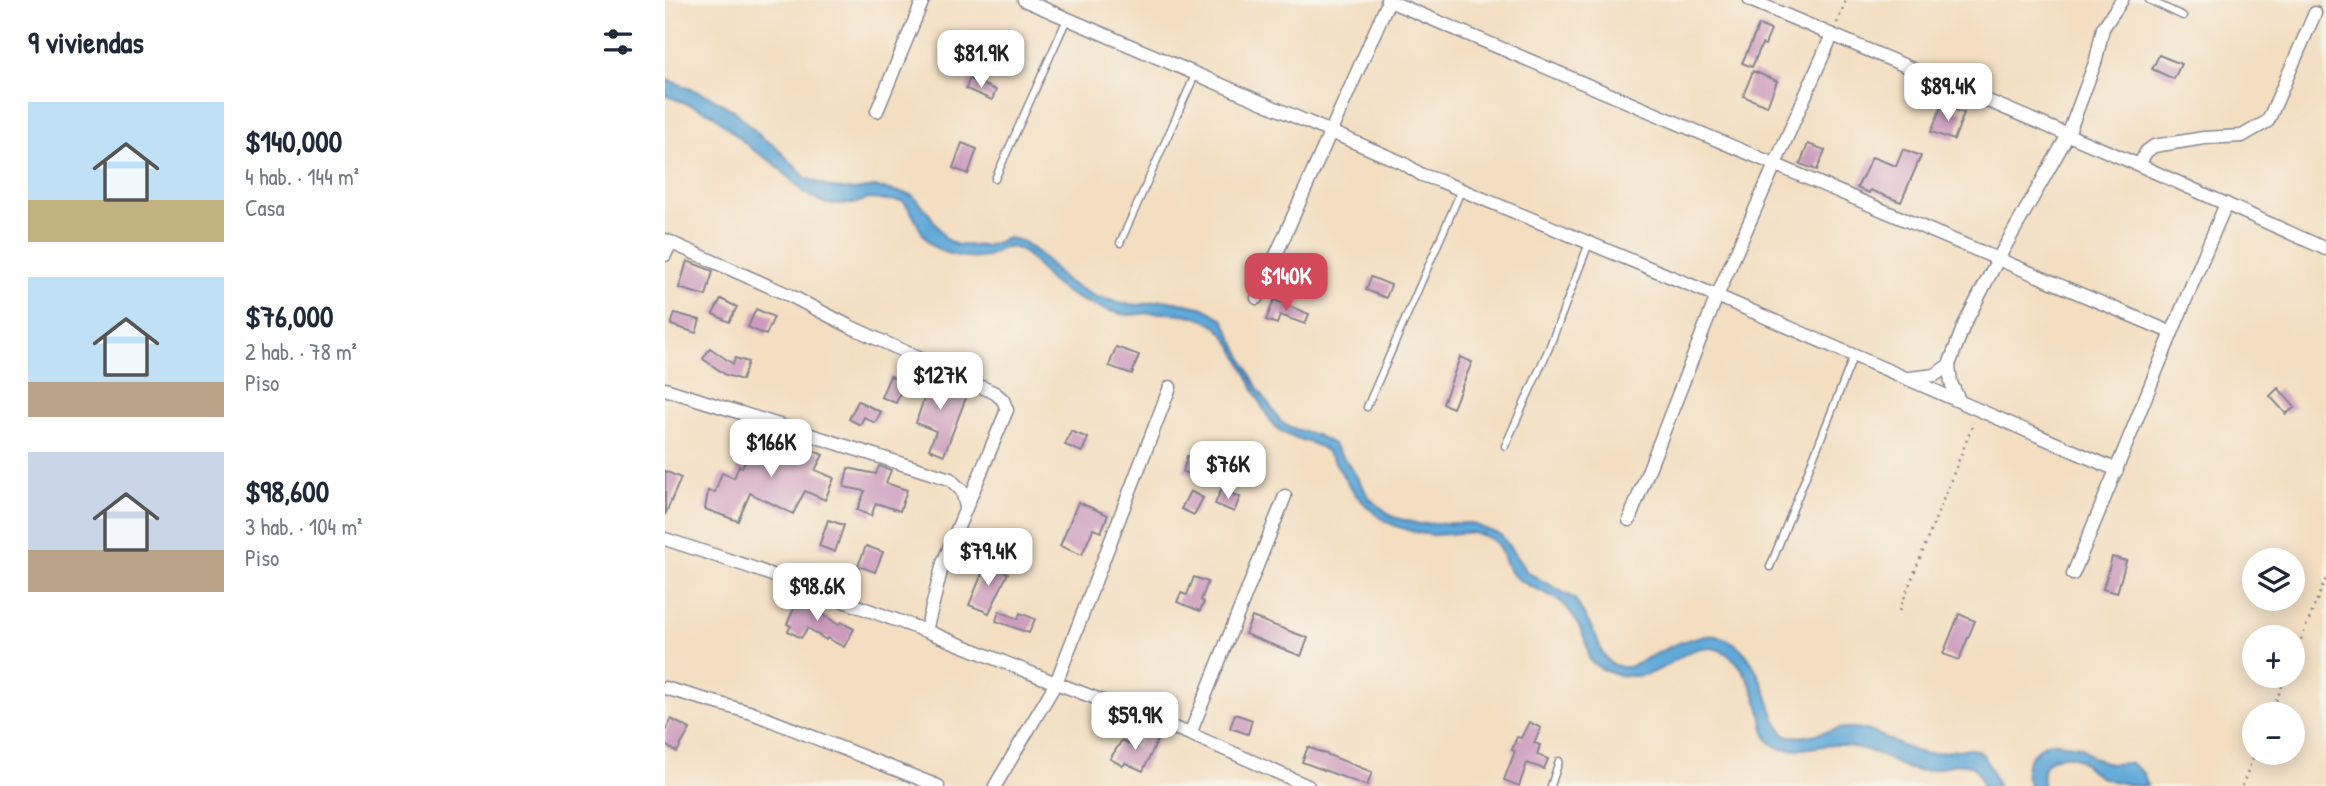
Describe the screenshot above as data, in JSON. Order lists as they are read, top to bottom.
{
  "page": {
    "heading": "9 viviendas",
    "price": [
      "$81.9K",
      "$89.4K",
      "$140K",
      "$127K",
      "$166K",
      "$76K",
      "$79.4K",
      "$98.6K",
      "$59.9K"
    ],
    "list": [
      {
        "name": "$140,000",
        "note": "4 hab. · 144 m² · Casa"
      },
      {
        "name": "$76,000",
        "note": "2 hab. · 78 m² · Piso"
      },
      {
        "name": "$98,600",
        "note": "3 hab. · 104 m² · Piso"
      }
    ],
    "map_buttons": ["+", "−"]
  }
}
